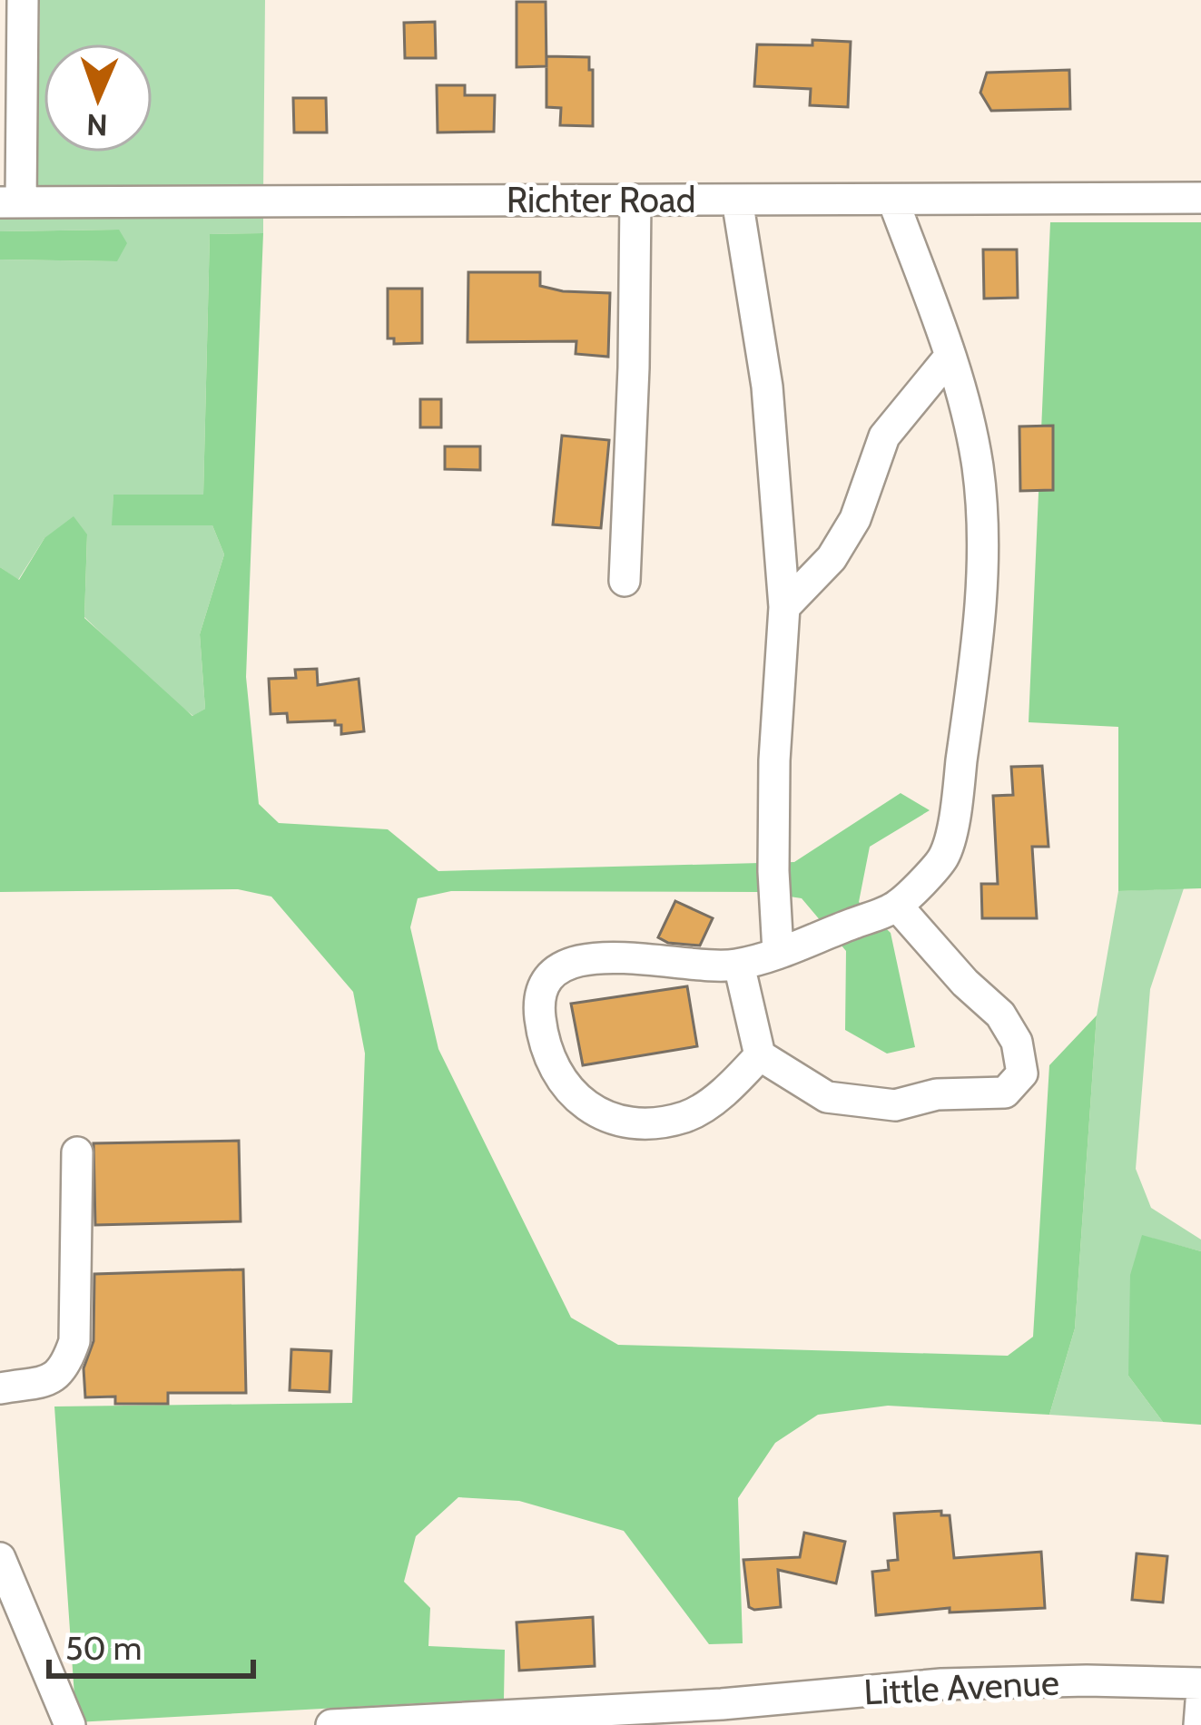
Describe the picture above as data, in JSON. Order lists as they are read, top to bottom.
{
  "streets": {
    "street": ["Richter Road", "Little Avenue"]
  },
  "scale_bar": "50 m",
  "north": "bottom"
}
